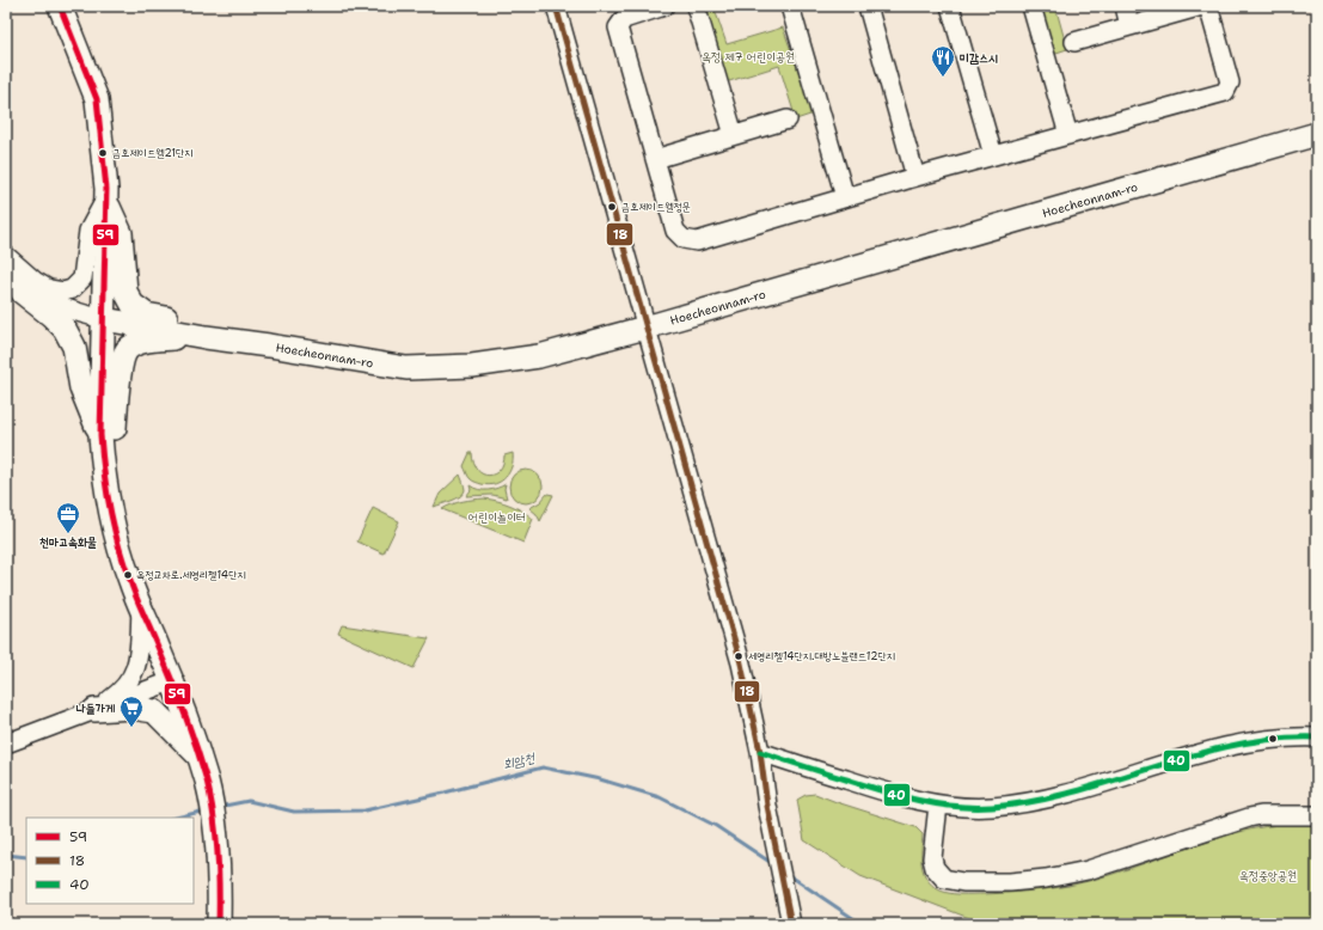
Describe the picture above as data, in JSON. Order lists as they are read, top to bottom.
{
  "streets": {
    "main road": ["Hoecheonnam-ro"]
  },
  "water": ["회암천"],
  "parks": ["옥정 제7 어린이공원", "어린이놀이터", "옥정중앙공원"],
  "places": {
    "restaurant": ["미감스시"],
    "other": [
      "금호제이드웰21단지",
      "금호제이드웰정문",
      "옥정교차로.세영리첼14단지",
      "세영리첼14단지.대방노블랜드12단지"
    ],
    "office": ["천마고속화물"],
    "supermarket": ["나들가게"]
  },
  "lines": ["transit line 59", "transit line 18", "transit line 40"],
  "legend": ["59", "18", "40"]
}
